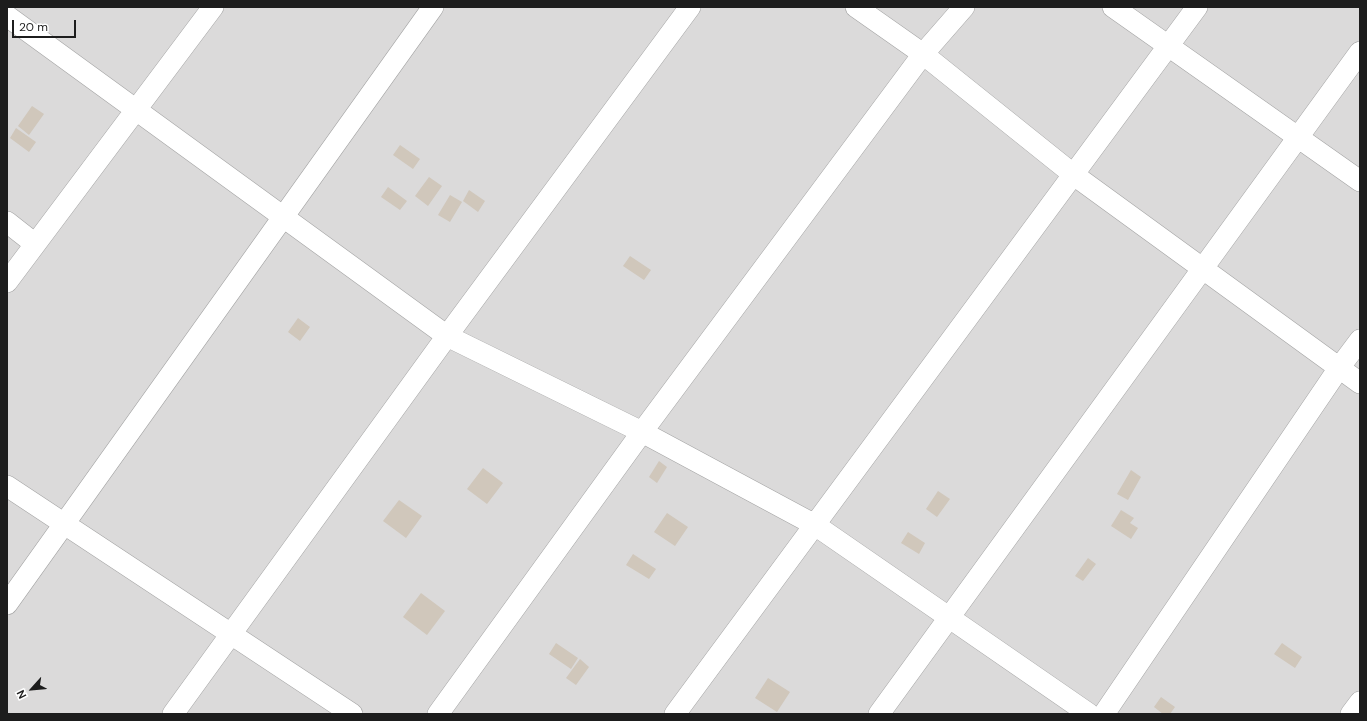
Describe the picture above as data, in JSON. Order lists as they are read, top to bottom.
{
  "scale_bar": "20 m",
  "north": "bottom left"
}
